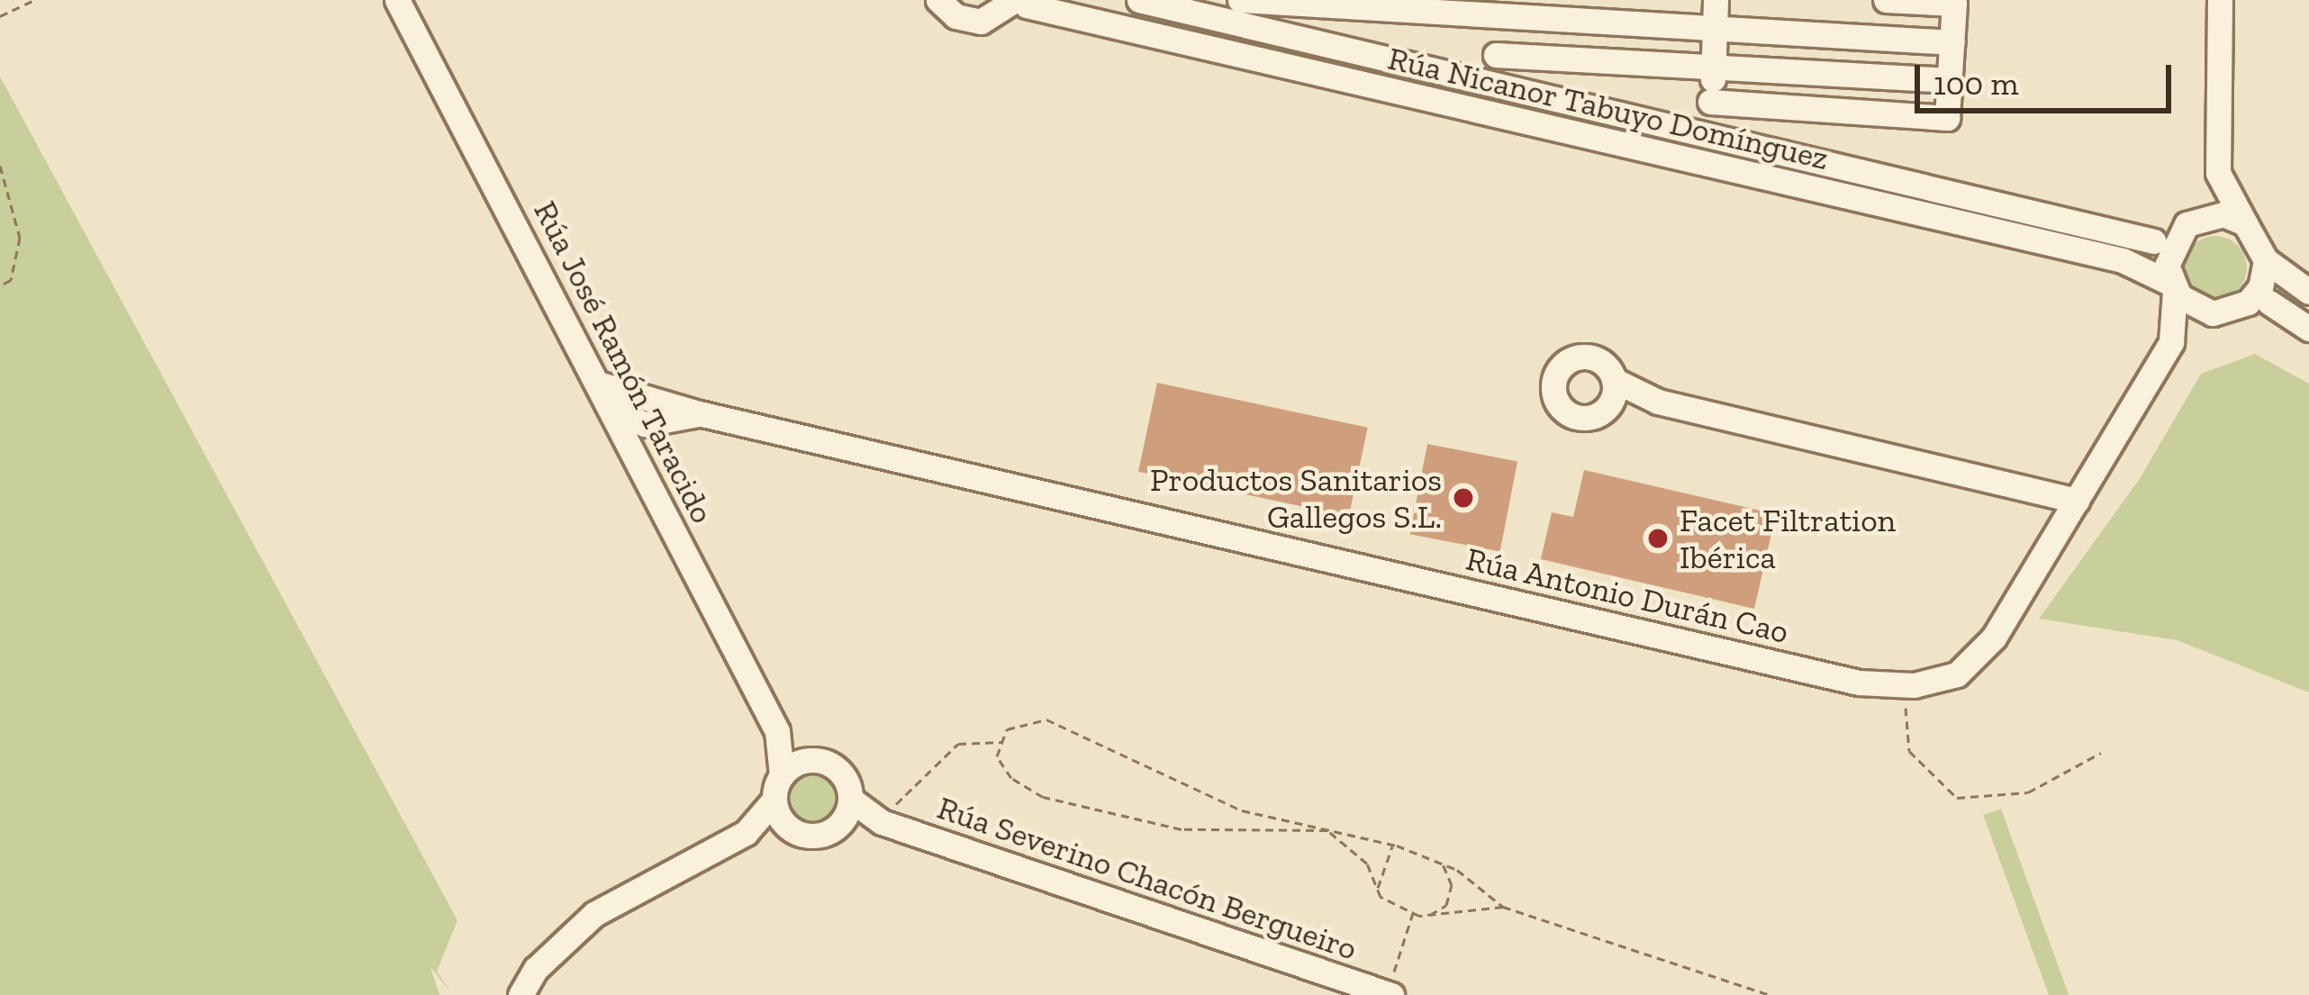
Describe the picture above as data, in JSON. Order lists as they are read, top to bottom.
{
  "streets": {
    "street": [
      "Rúa Nicanor Tabuyo Domínguez",
      "Rúa José Ramón Taracido",
      "Rúa Antonio Durán Cao",
      "Rúa Severino Chacón Bergueiro"
    ]
  },
  "crossings": [
    ["Rúa Nicanor Tabuyo Domínguez", "Rúa Antonio Durán Cao"],
    ["Rúa José Ramón Taracido", "Rúa Antonio Durán Cao"],
    ["Rúa José Ramón Taracido", "Rúa Severino Chacón Bergueiro"]
  ],
  "places": ["Productos Sanitarios Gallegos S.L.", "Facet Filtration Ibérica"],
  "scale_bar": "100 m"
}
